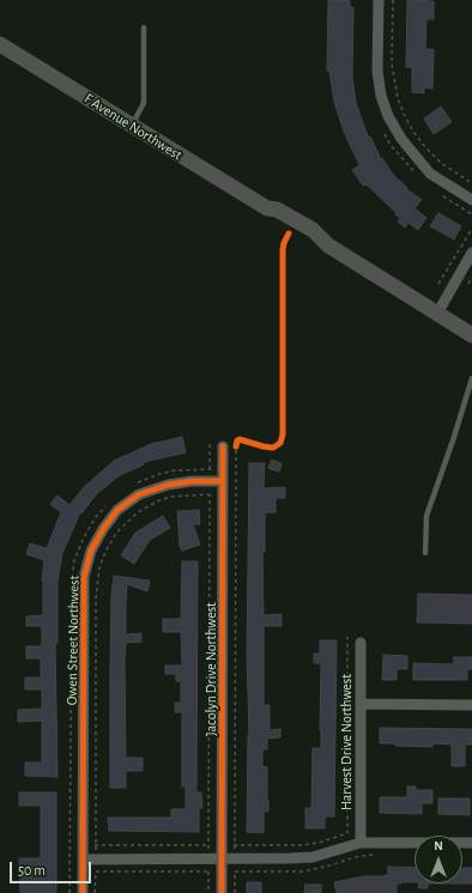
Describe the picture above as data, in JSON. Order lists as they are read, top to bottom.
{
  "streets": {
    "main road": ["F Avenue Northwest"],
    "street": ["Owen Street Northwest", "Jacolyn Drive Northwest", "Harvest Drive Northwest"]
  },
  "crossings": [
    ["Owen Street Northwest", "Jacolyn Drive Northwest"]
  ],
  "scale_bar": "50 m",
  "north": "top"
}
